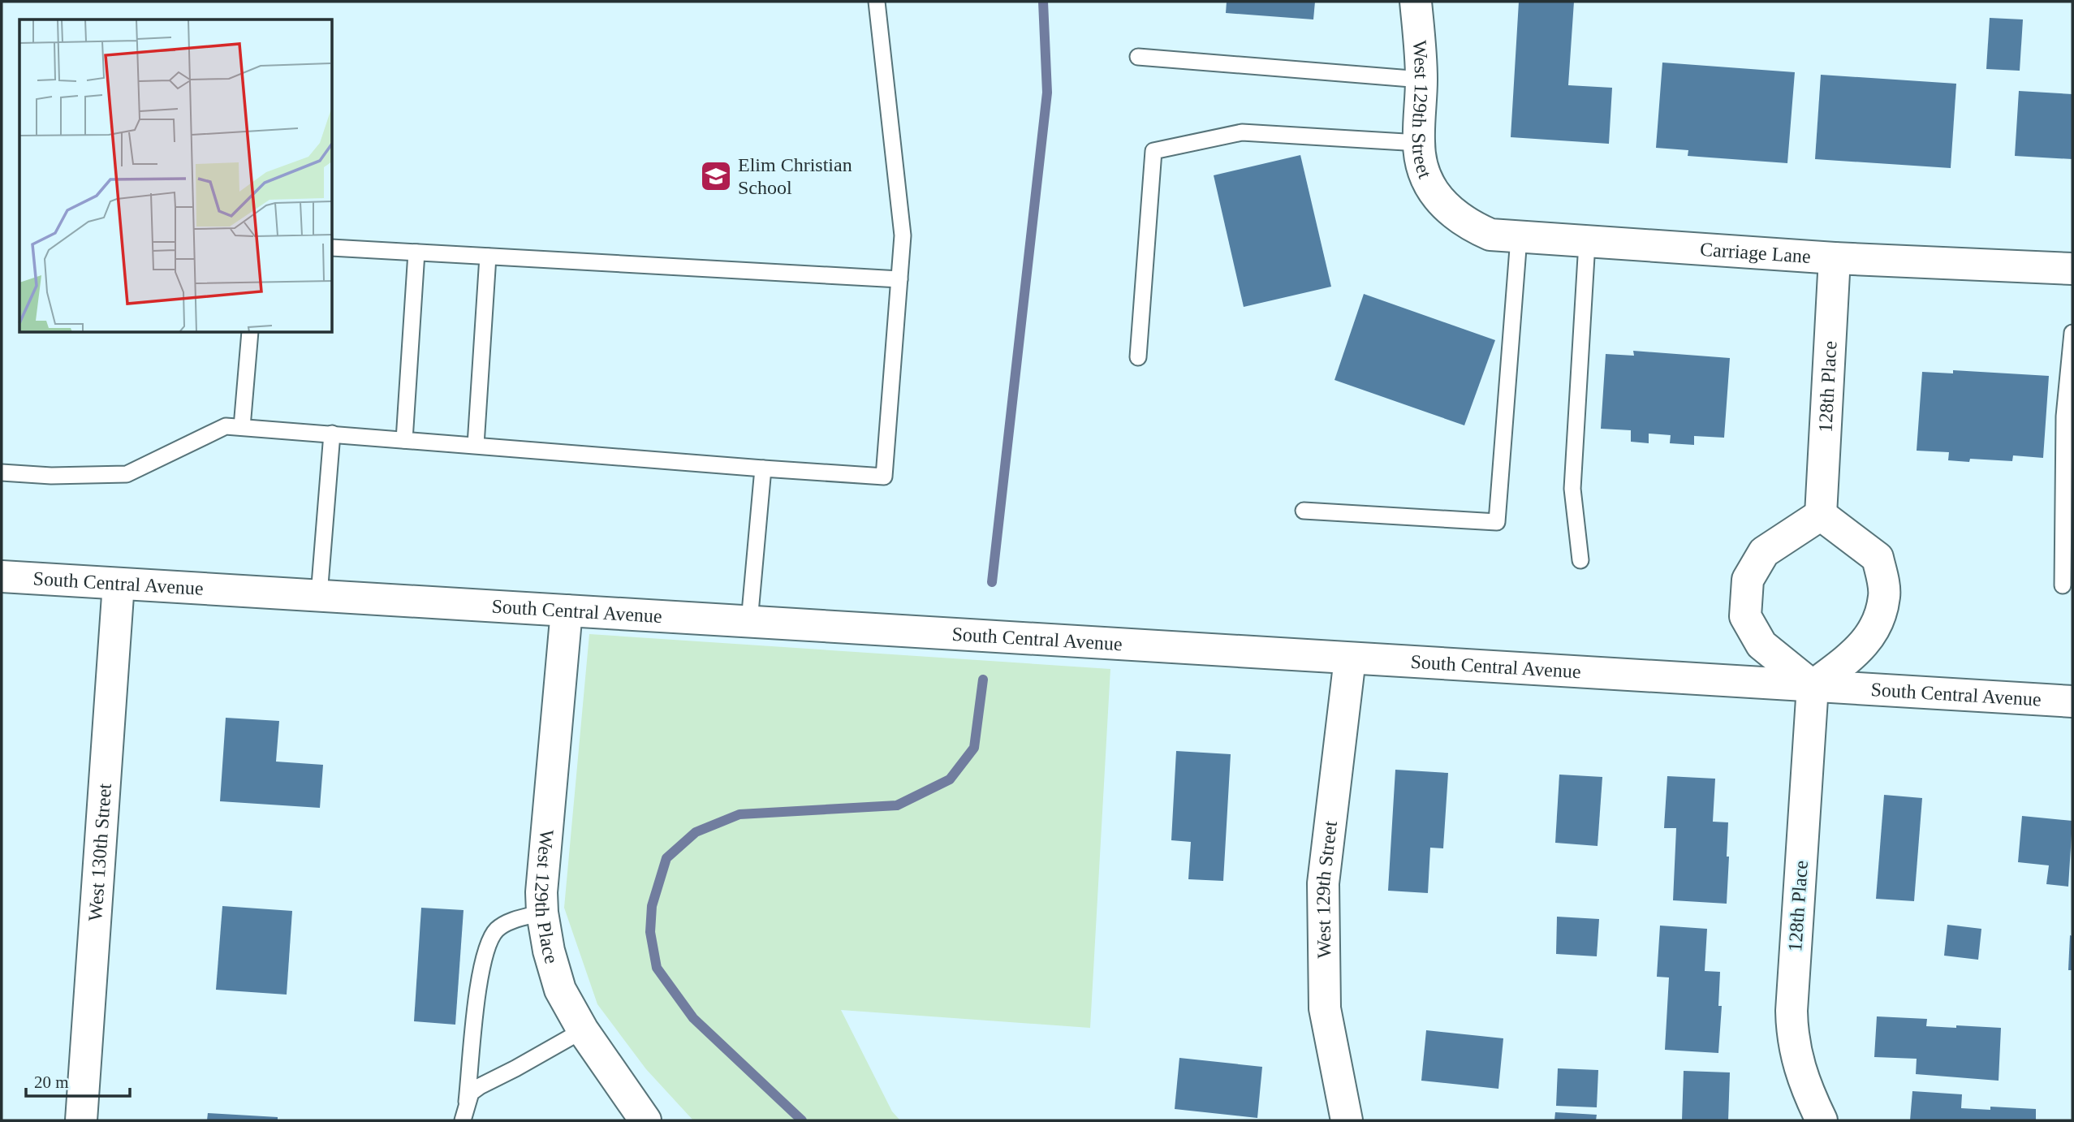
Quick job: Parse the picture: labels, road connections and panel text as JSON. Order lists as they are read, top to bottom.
{
  "streets": {
    "street": [
      "West 129th Street",
      "Carriage Lane",
      "128th Place",
      "South Central Avenue",
      "West 130th Street",
      "West 129th Place"
    ]
  },
  "crossings": [
    ["West 129th Street", "Carriage Lane"],
    ["West 129th Street", "South Central Avenue"],
    ["Carriage Lane", "128th Place"],
    ["128th Place", "South Central Avenue"],
    ["South Central Avenue", "West 130th Street"],
    ["South Central Avenue", "West 129th Place"]
  ],
  "places": {
    "school or university": ["Elim Christian School"]
  },
  "scale_bar": "20 m"
}
